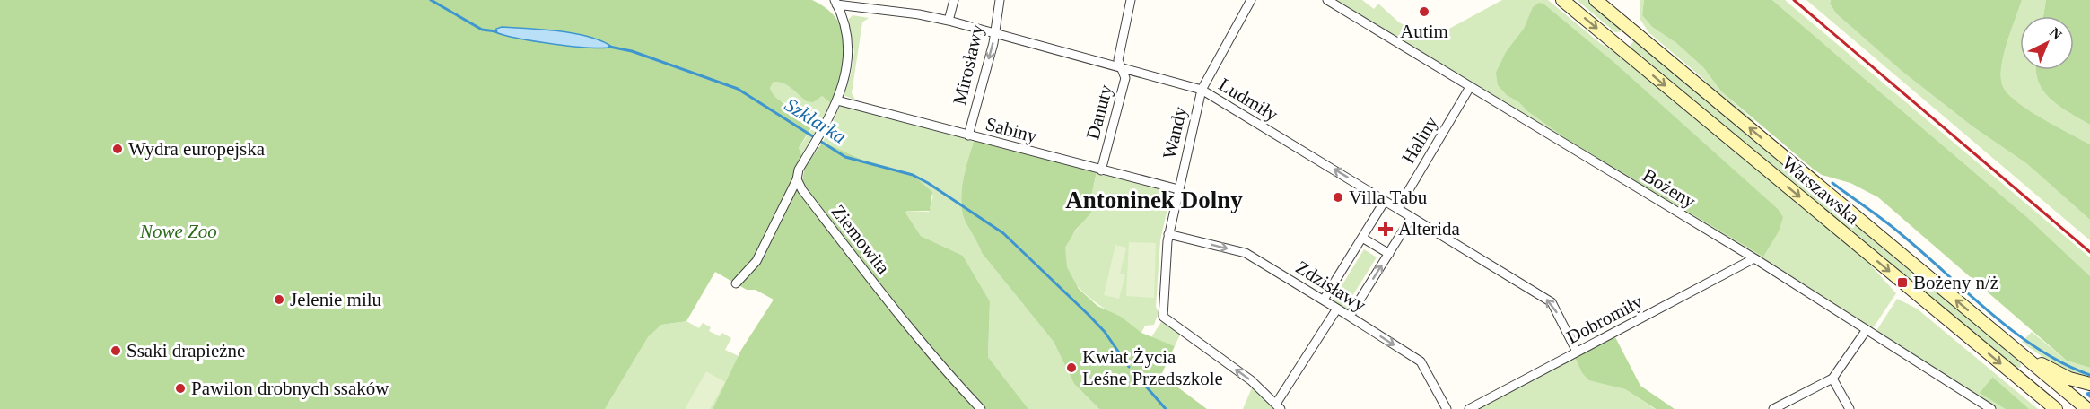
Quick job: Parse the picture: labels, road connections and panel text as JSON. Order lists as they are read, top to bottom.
{
  "streets": {
    "main road": ["Warszawska"],
    "street": [
      "Mirosławy",
      "Ludmiły",
      "Danuty",
      "Sabiny",
      "Wandy",
      "Haliny",
      "Bożeny",
      "Ziemowita",
      "Zdzisławy",
      "Dobromiły"
    ]
  },
  "crossings": [
    ["Mirosławy", "Ludmiły"],
    ["Mirosławy", "Sabiny"],
    ["Ludmiły", "Danuty"],
    ["Ludmiły", "Wandy"],
    ["Ludmiły", "Haliny"],
    ["Ludmiły", "Dobromiły"],
    ["Danuty", "Sabiny"],
    ["Sabiny", "Wandy"],
    ["Wandy", "Zdzisławy"],
    ["Haliny", "Bożeny"],
    ["Bożeny", "Dobromiły"]
  ],
  "one_way": [
    "Mirosławy",
    "Ludmiły",
    "Wandy",
    "Zdzisławy"
  ],
  "districts": ["Antoninek Dolny"],
  "water": ["Szklarka"],
  "parks": ["Nowe Zoo"],
  "places": {
    "other": [
      "Autim",
      "Wydra europejska",
      "Villa Tabu",
      "Jelenie milu",
      "Ssaki drapieżne",
      "Kwiat Życia Leśne Przedszkole",
      "Pawilon drobnych ssaków"
    ],
    "health": ["Alterida"],
    "transit": ["Bożeny n/ż"]
  },
  "north": "top right"
}
